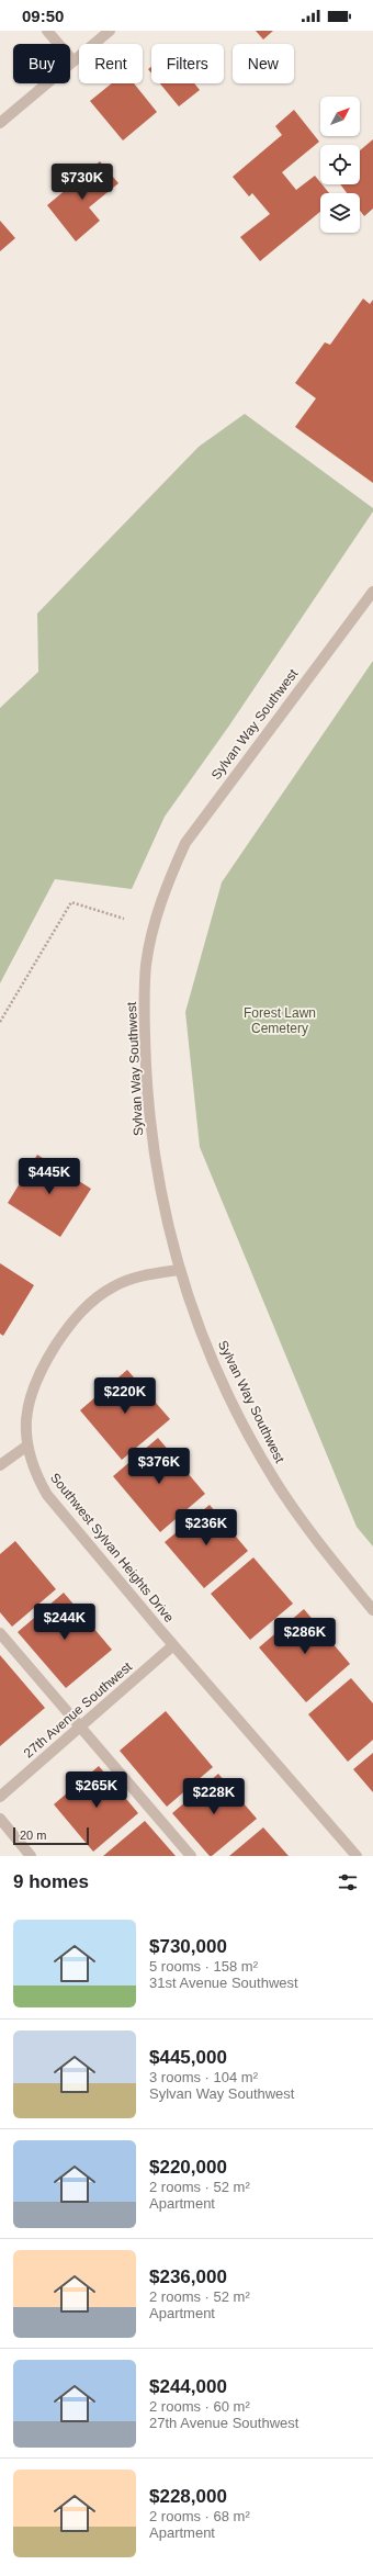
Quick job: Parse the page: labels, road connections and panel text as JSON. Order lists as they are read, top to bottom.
{
  "streets": {
    "street": ["Sylvan Way Southwest", "Southwest Sylvan Heights Drive", "27th Avenue Southwest"]
  },
  "crossings": [
    ["Sylvan Way Southwest", "Southwest Sylvan Heights Drive"],
    ["Southwest Sylvan Heights Drive", "27th Avenue Southwest"]
  ],
  "parks": ["Forest Lawn Cemetery"],
  "scale_bar": "20 m",
  "north": "top right",
  "page": {
    "status": "09:50",
    "chip": [
      "Buy",
      "Rent",
      "Filters",
      "New"
    ],
    "price": [
      "$730K",
      "$445K",
      "$220K",
      "$376K",
      "$236K",
      "$244K",
      "$286K",
      "$265K",
      "$228K"
    ],
    "scale": "20 m",
    "heading": "9 homes",
    "list": [
      {
        "name": "$730,000",
        "note": "5 rooms · 158 m² · 31st Avenue Southwest"
      },
      {
        "name": "$445,000",
        "note": "3 rooms · 104 m² · Sylvan Way Southwest"
      },
      {
        "name": "$220,000",
        "note": "2 rooms · 52 m² · Apartment"
      },
      {
        "name": "$236,000",
        "note": "2 rooms · 52 m² · Apartment"
      },
      {
        "name": "$244,000",
        "note": "2 rooms · 60 m² · 27th Avenue Southwest"
      },
      {
        "name": "$228,000",
        "note": "2 rooms · 68 m² · Apartment"
      }
    ]
  }
}
